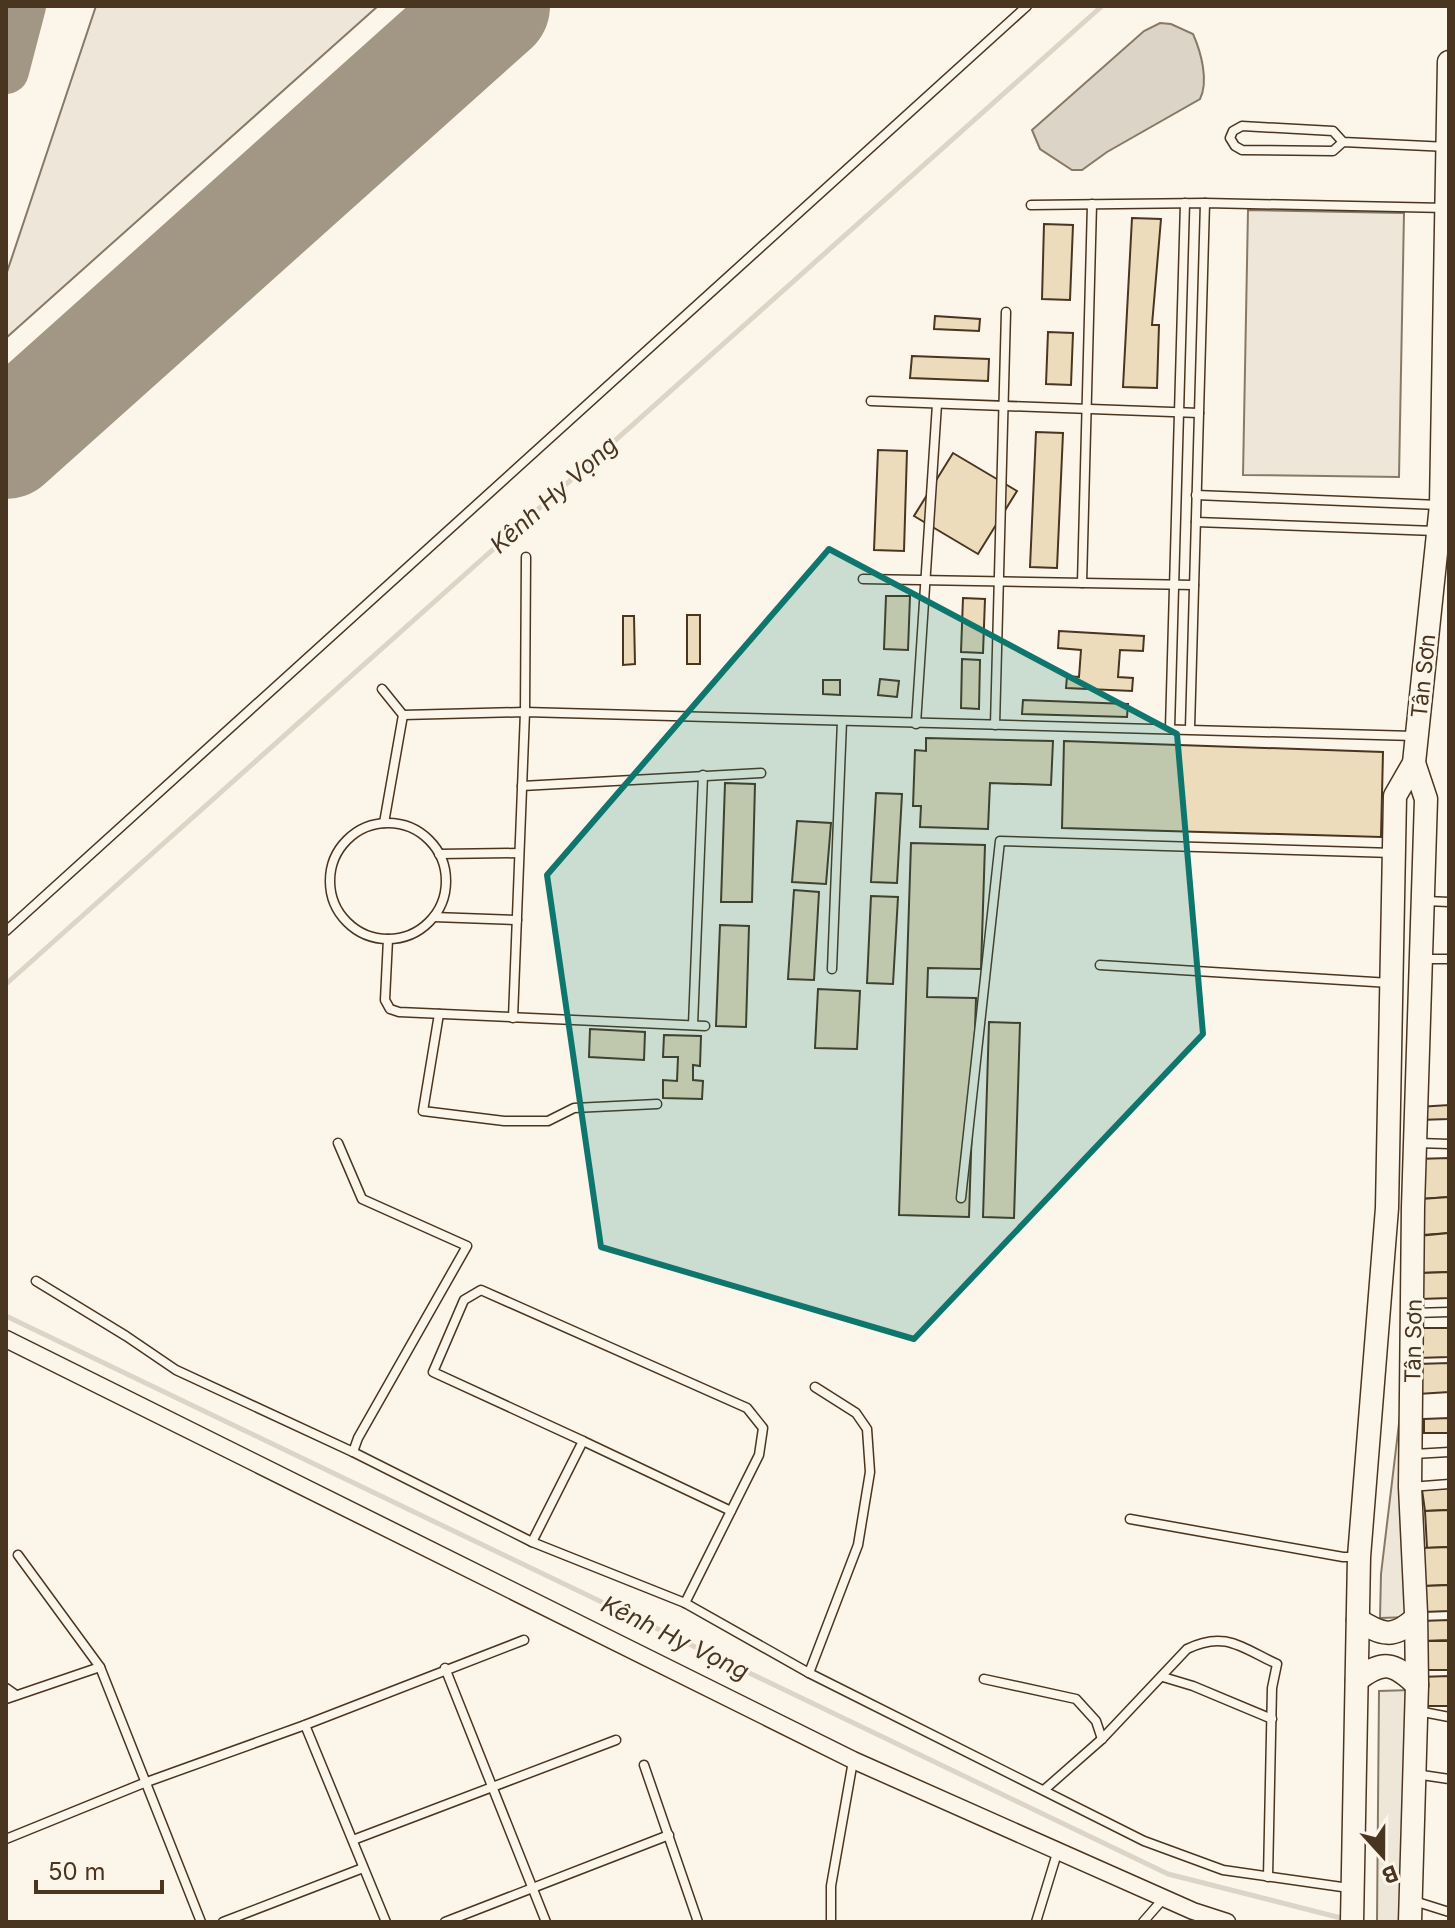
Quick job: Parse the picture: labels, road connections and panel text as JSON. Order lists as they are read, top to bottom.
{
  "streets": {
    "street": ["Tân Sơn"]
  },
  "water": ["Kênh Hy Vọng"],
  "scale_bar": "50 m",
  "north": "bottom"
}
